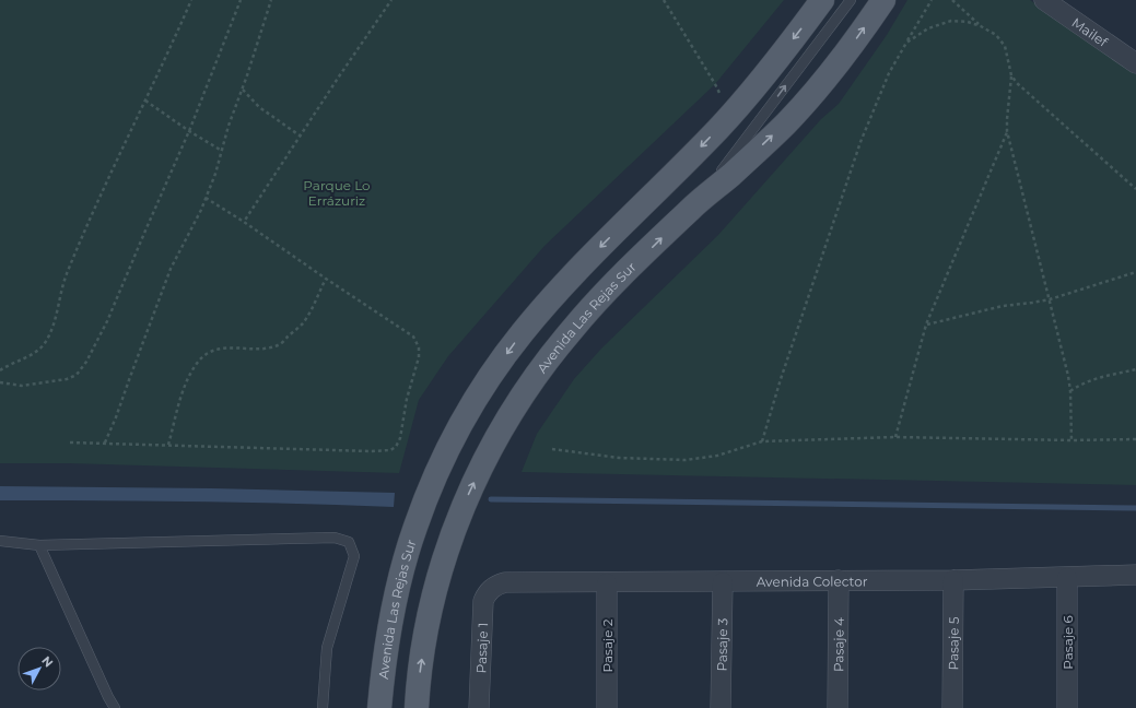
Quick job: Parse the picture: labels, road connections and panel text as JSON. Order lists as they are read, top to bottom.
{
  "streets": {
    "main road": ["Avenida Las Rejas Sur"],
    "street": [
      "Mailef",
      "Avenida Colector",
      "Pasaje 6",
      "Pasaje 5",
      "Pasaje 3",
      "Pasaje 4",
      "Pasaje 2",
      "Pasaje 1"
    ]
  },
  "crossings": [
    ["Avenida Colector", "Pasaje 6"],
    ["Avenida Colector", "Pasaje 5"],
    ["Avenida Colector", "Pasaje 3"],
    ["Avenida Colector", "Pasaje 4"],
    ["Avenida Colector", "Pasaje 2"],
    ["Avenida Colector", "Pasaje 1"]
  ],
  "parks": ["Parque Lo Errázuriz"],
  "north": "top right"
}
